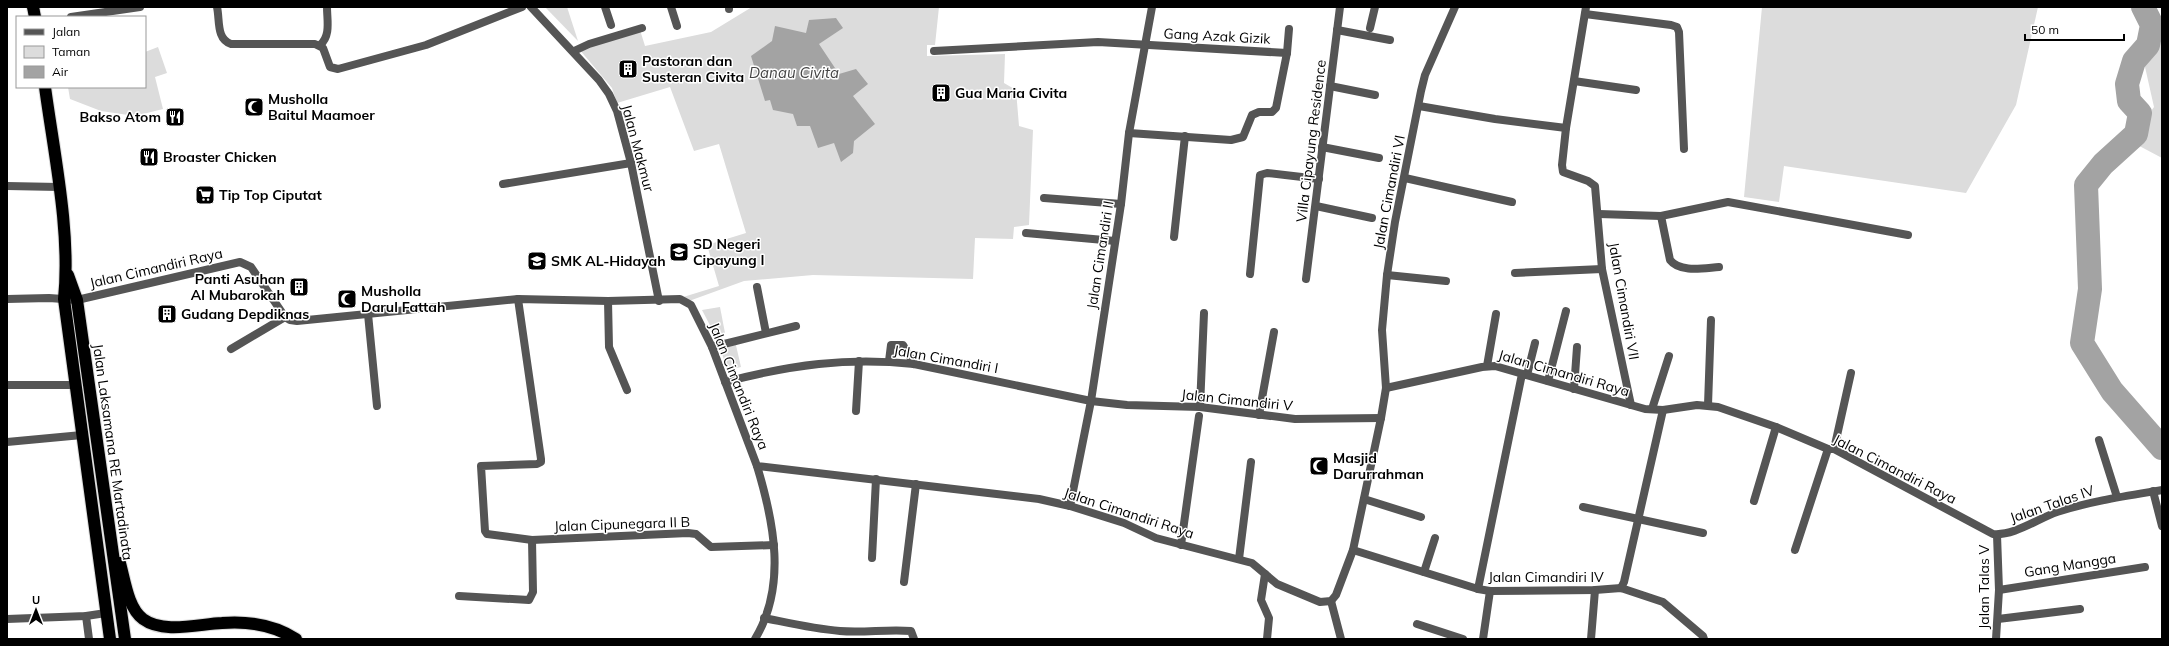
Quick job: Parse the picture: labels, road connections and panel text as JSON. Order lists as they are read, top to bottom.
{
  "streets": {
    "highway": ["Jalan Laksamana RE Martadinata"],
    "street": [
      "Gang Azak Gizik",
      "Villa Cipayung Residence",
      "Jalan Makmur",
      "Jalan Cimandiri VI",
      "Jalan Cimandiri II",
      "Jalan Cimandiri Raya",
      "Jalan Cimandiri VII",
      "Jalan Cimandiri I",
      "Jalan Cimandiri V",
      "Jalan Talas IV",
      "Jalan Cipunegara II B",
      "Gang Mangga",
      "Jalan Cimandiri IV",
      "Jalan Talas V"
    ]
  },
  "crossings": [
    ["Gang Azak Gizik", "Jalan Cimandiri II"],
    ["Jalan Makmur", "Jalan Cimandiri Raya"],
    ["Jalan Cimandiri VI", "Jalan Cimandiri Raya"],
    ["Jalan Cimandiri II", "Jalan Cimandiri Raya"],
    ["Jalan Cimandiri II", "Jalan Cimandiri I"],
    ["Jalan Cimandiri II", "Jalan Cimandiri V"],
    ["Jalan Cimandiri Raya", "Jalan Cimandiri VII"],
    ["Jalan Cimandiri Raya", "Jalan Cimandiri I"],
    ["Jalan Cimandiri Raya", "Jalan Laksamana RE Martadinata"],
    ["Jalan Cimandiri Raya", "Jalan Talas IV"],
    ["Jalan Cimandiri Raya", "Jalan Cipunegara II B"],
    ["Jalan Cimandiri Raya", "Jalan Talas V"],
    ["Jalan Cimandiri I", "Jalan Cimandiri V"],
    ["Jalan Talas IV", "Jalan Talas V"],
    ["Gang Mangga", "Jalan Talas V"]
  ],
  "water": ["Danau Civita"],
  "places": {
    "building": [
      "Pastoran dan Susteran Civita",
      "Gua Maria Civita",
      "Panti Asuhan Al Mubarokah",
      "Gudang Depdiknas"
    ],
    "mosque": ["Musholla Baitul Maamoer", "Musholla Darul Fattah", "Masjid Darurrahman"],
    "restaurant": ["Bakso Atom", "Broaster Chicken"],
    "supermarket": ["Tip Top Ciputat"],
    "school or university": ["SD Negeri Cipayung I", "SMK AL-Hidayah"]
  },
  "legend": ["Jalan", "Taman", "Air"],
  "scale_bar": "50 m",
  "north": "top"
}
